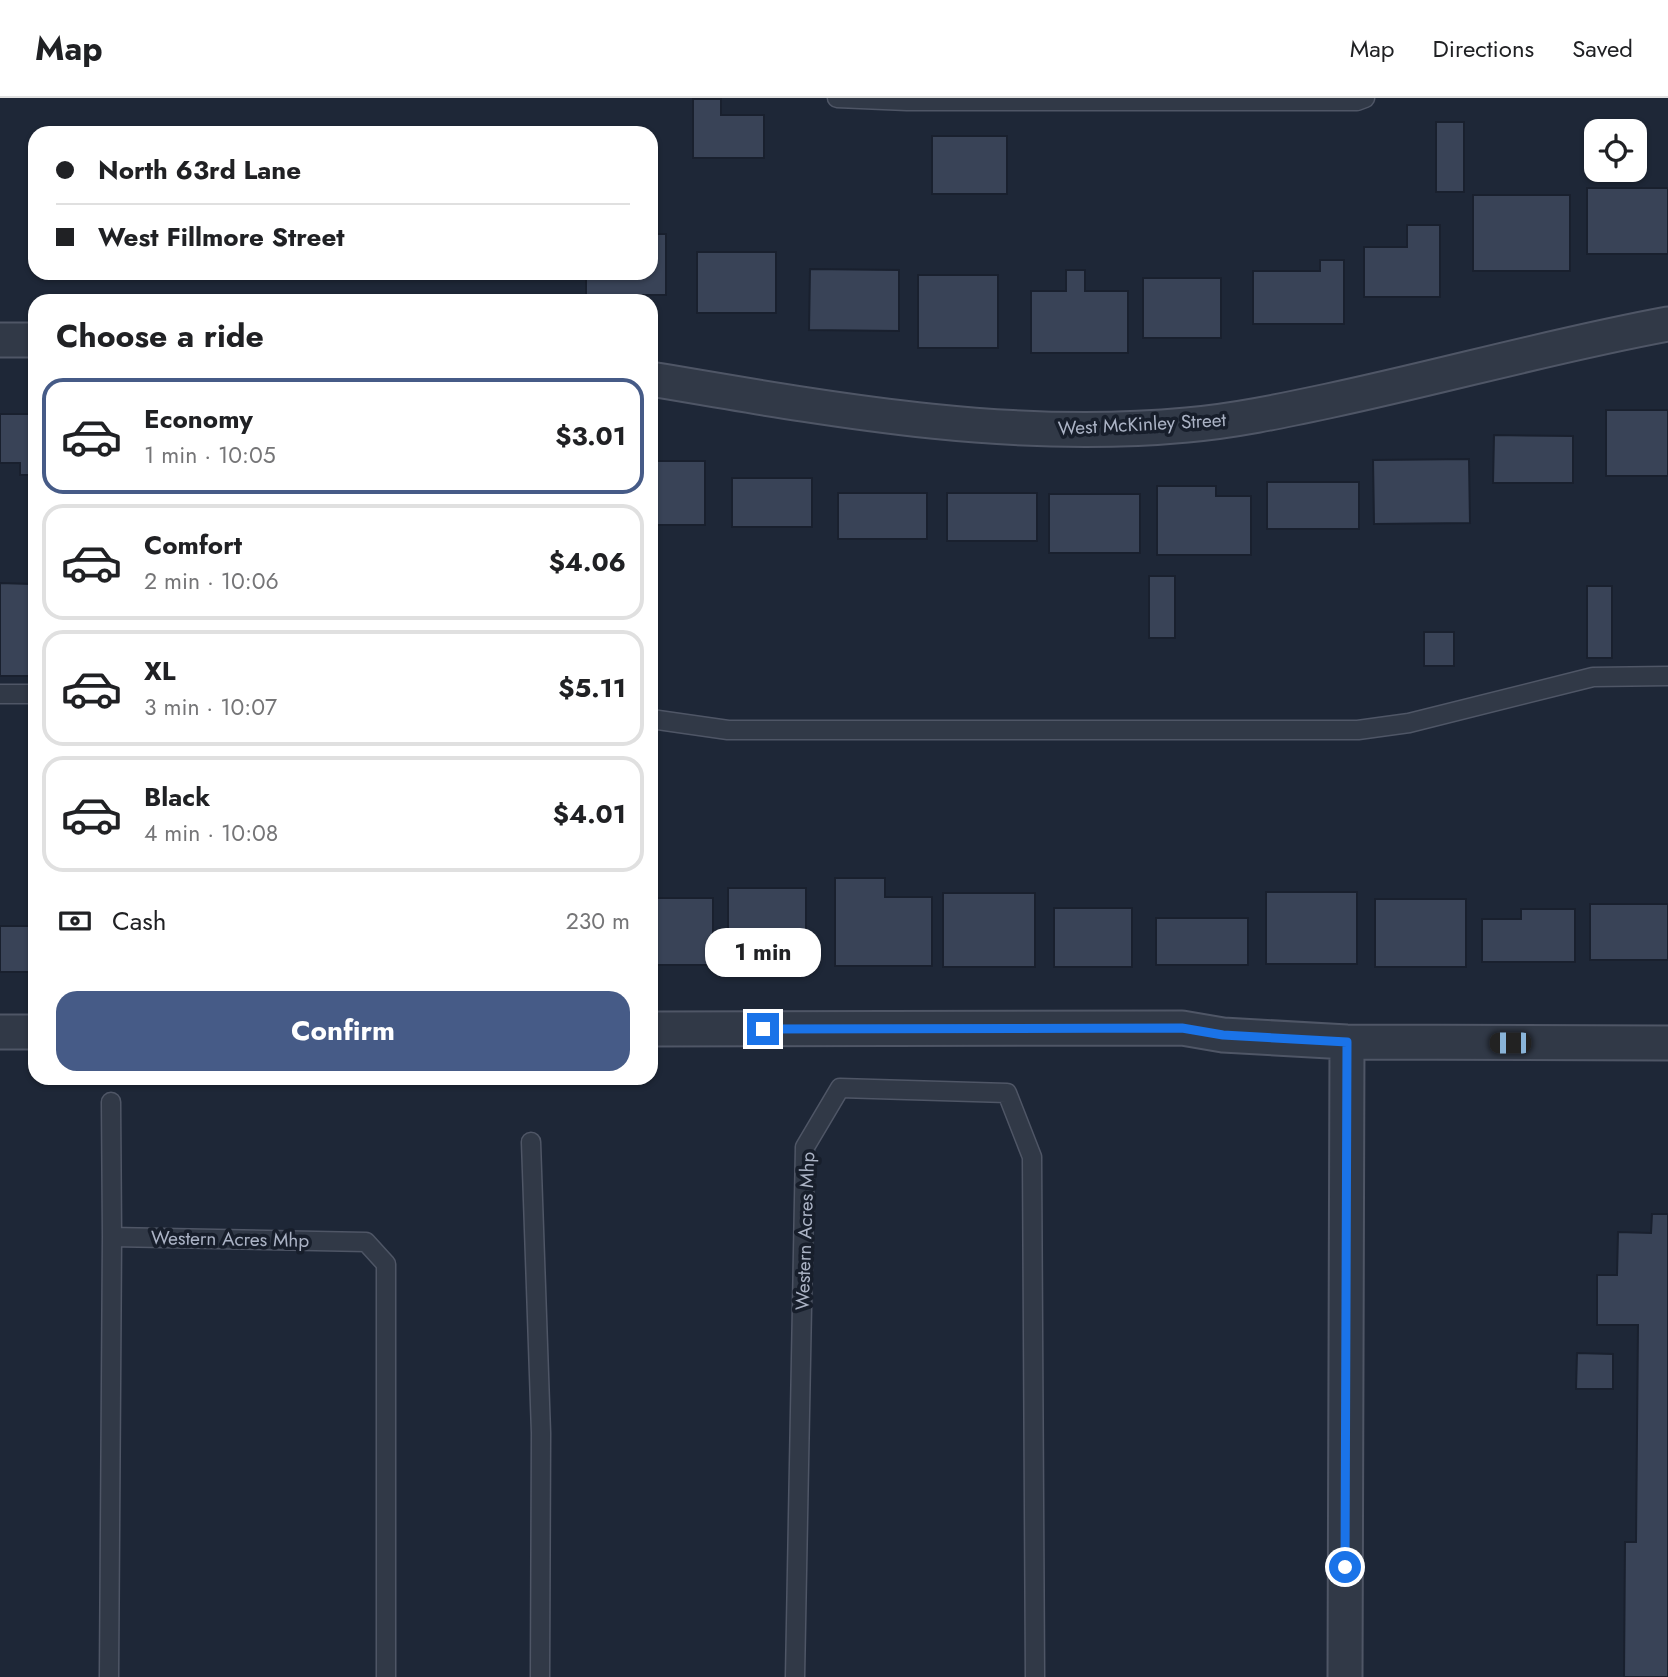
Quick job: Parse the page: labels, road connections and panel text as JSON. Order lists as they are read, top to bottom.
{
  "streets": {
    "street": ["West McKinley Street"],
    "lane": ["Western Acres Mhp"]
  },
  "page": {
    "header": "Map",
    "nav": ["Map", "Directions", "Saved"],
    "banner": ["North 63rd Lane", "West Fillmore Street"],
    "heading": "Choose a ride",
    "list": [
      {
        "name": "Economy",
        "note": "1 min · 10:05",
        "value": "$3.01"
      },
      {
        "name": "Comfort",
        "note": "2 min · 10:06",
        "value": "$4.06"
      },
      {
        "name": "XL",
        "note": "3 min · 10:07",
        "value": "$5.11"
      },
      {
        "name": "Black",
        "note": "4 min · 10:08",
        "value": "$4.01"
      }
    ],
    "pay": ["Cash", "230 m"],
    "bubble": "1 min",
    "buttons": "Confirm"
  }
}
